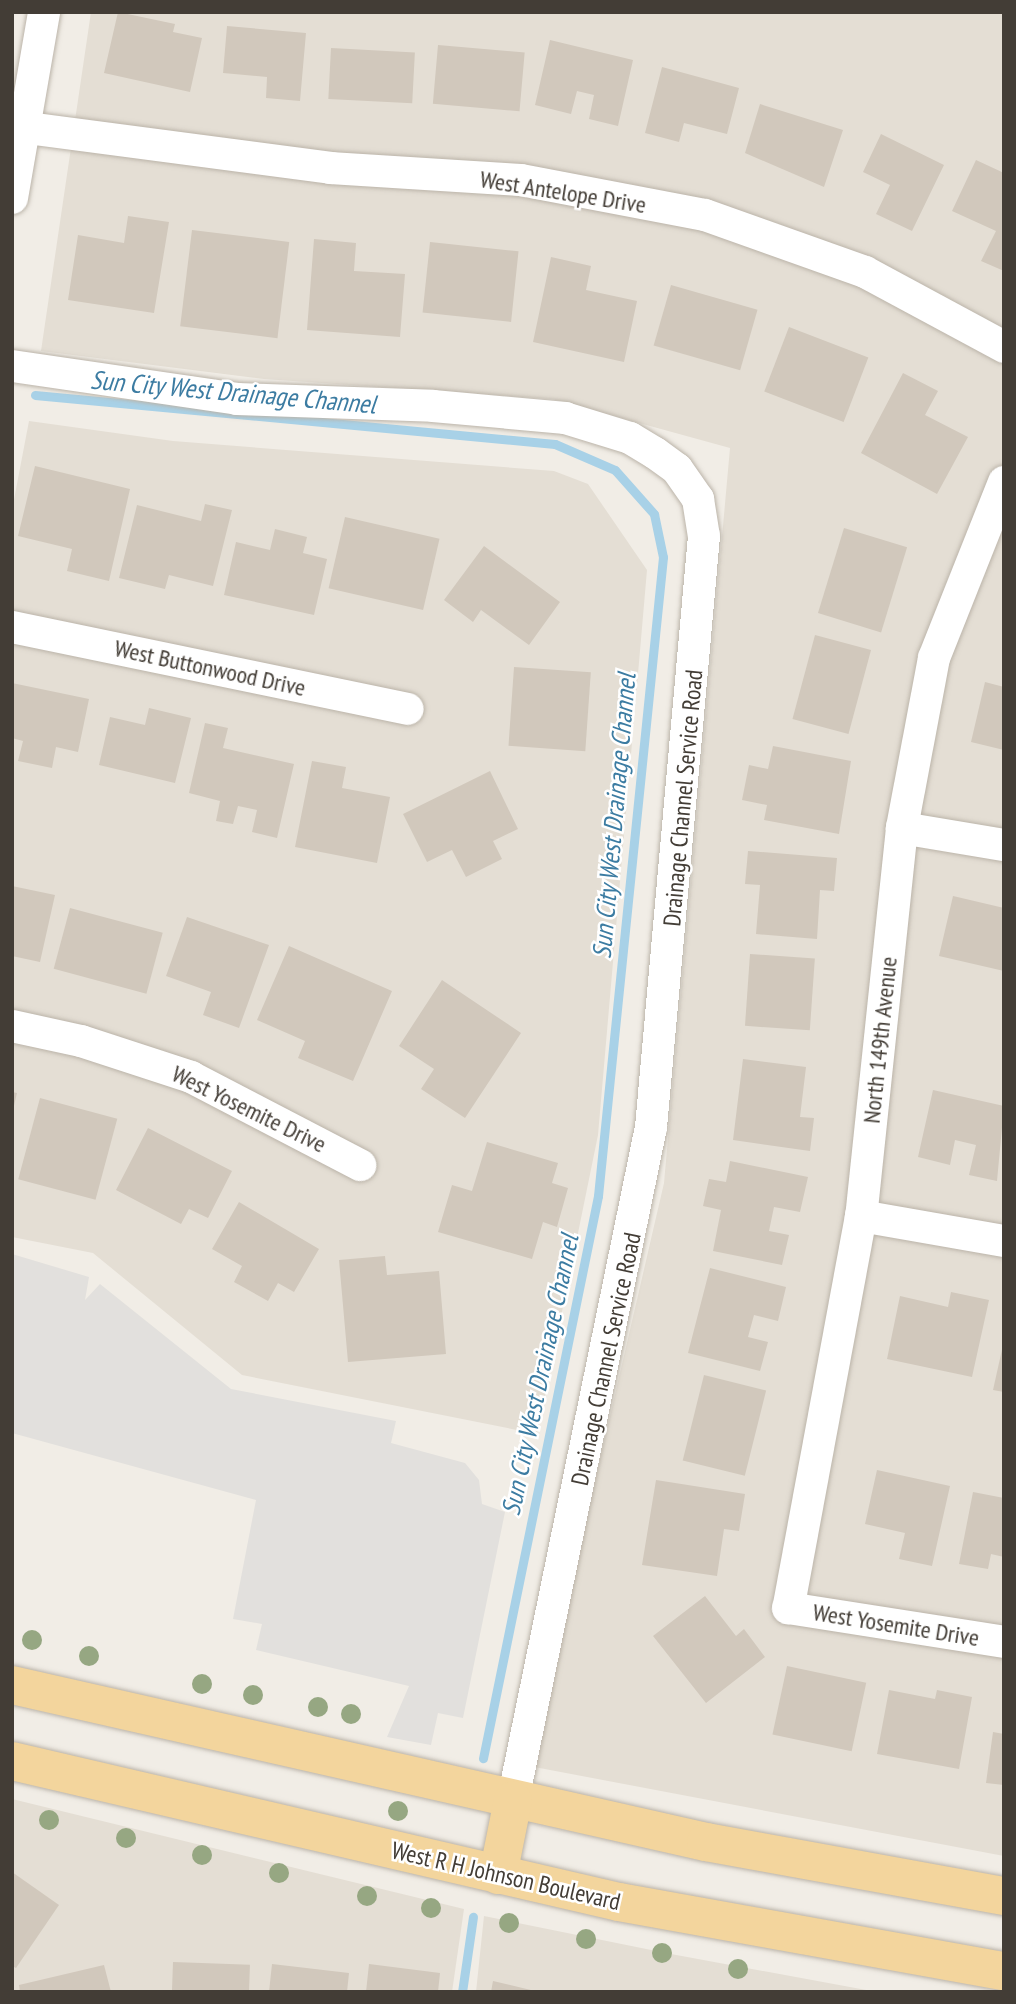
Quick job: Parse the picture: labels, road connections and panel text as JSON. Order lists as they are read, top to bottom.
{
  "streets": {
    "main road": ["West R H Johnson Boulevard"],
    "street": [
      "West Antelope Drive",
      "West Buttonwood Drive",
      "Drainage Channel Service Road",
      "North 149th Avenue",
      "West Yosemite Drive"
    ]
  },
  "crossings": [
    ["North 149th Avenue", "West Yosemite Drive"]
  ],
  "water": ["Sun City West Drainage Channel"]
}
